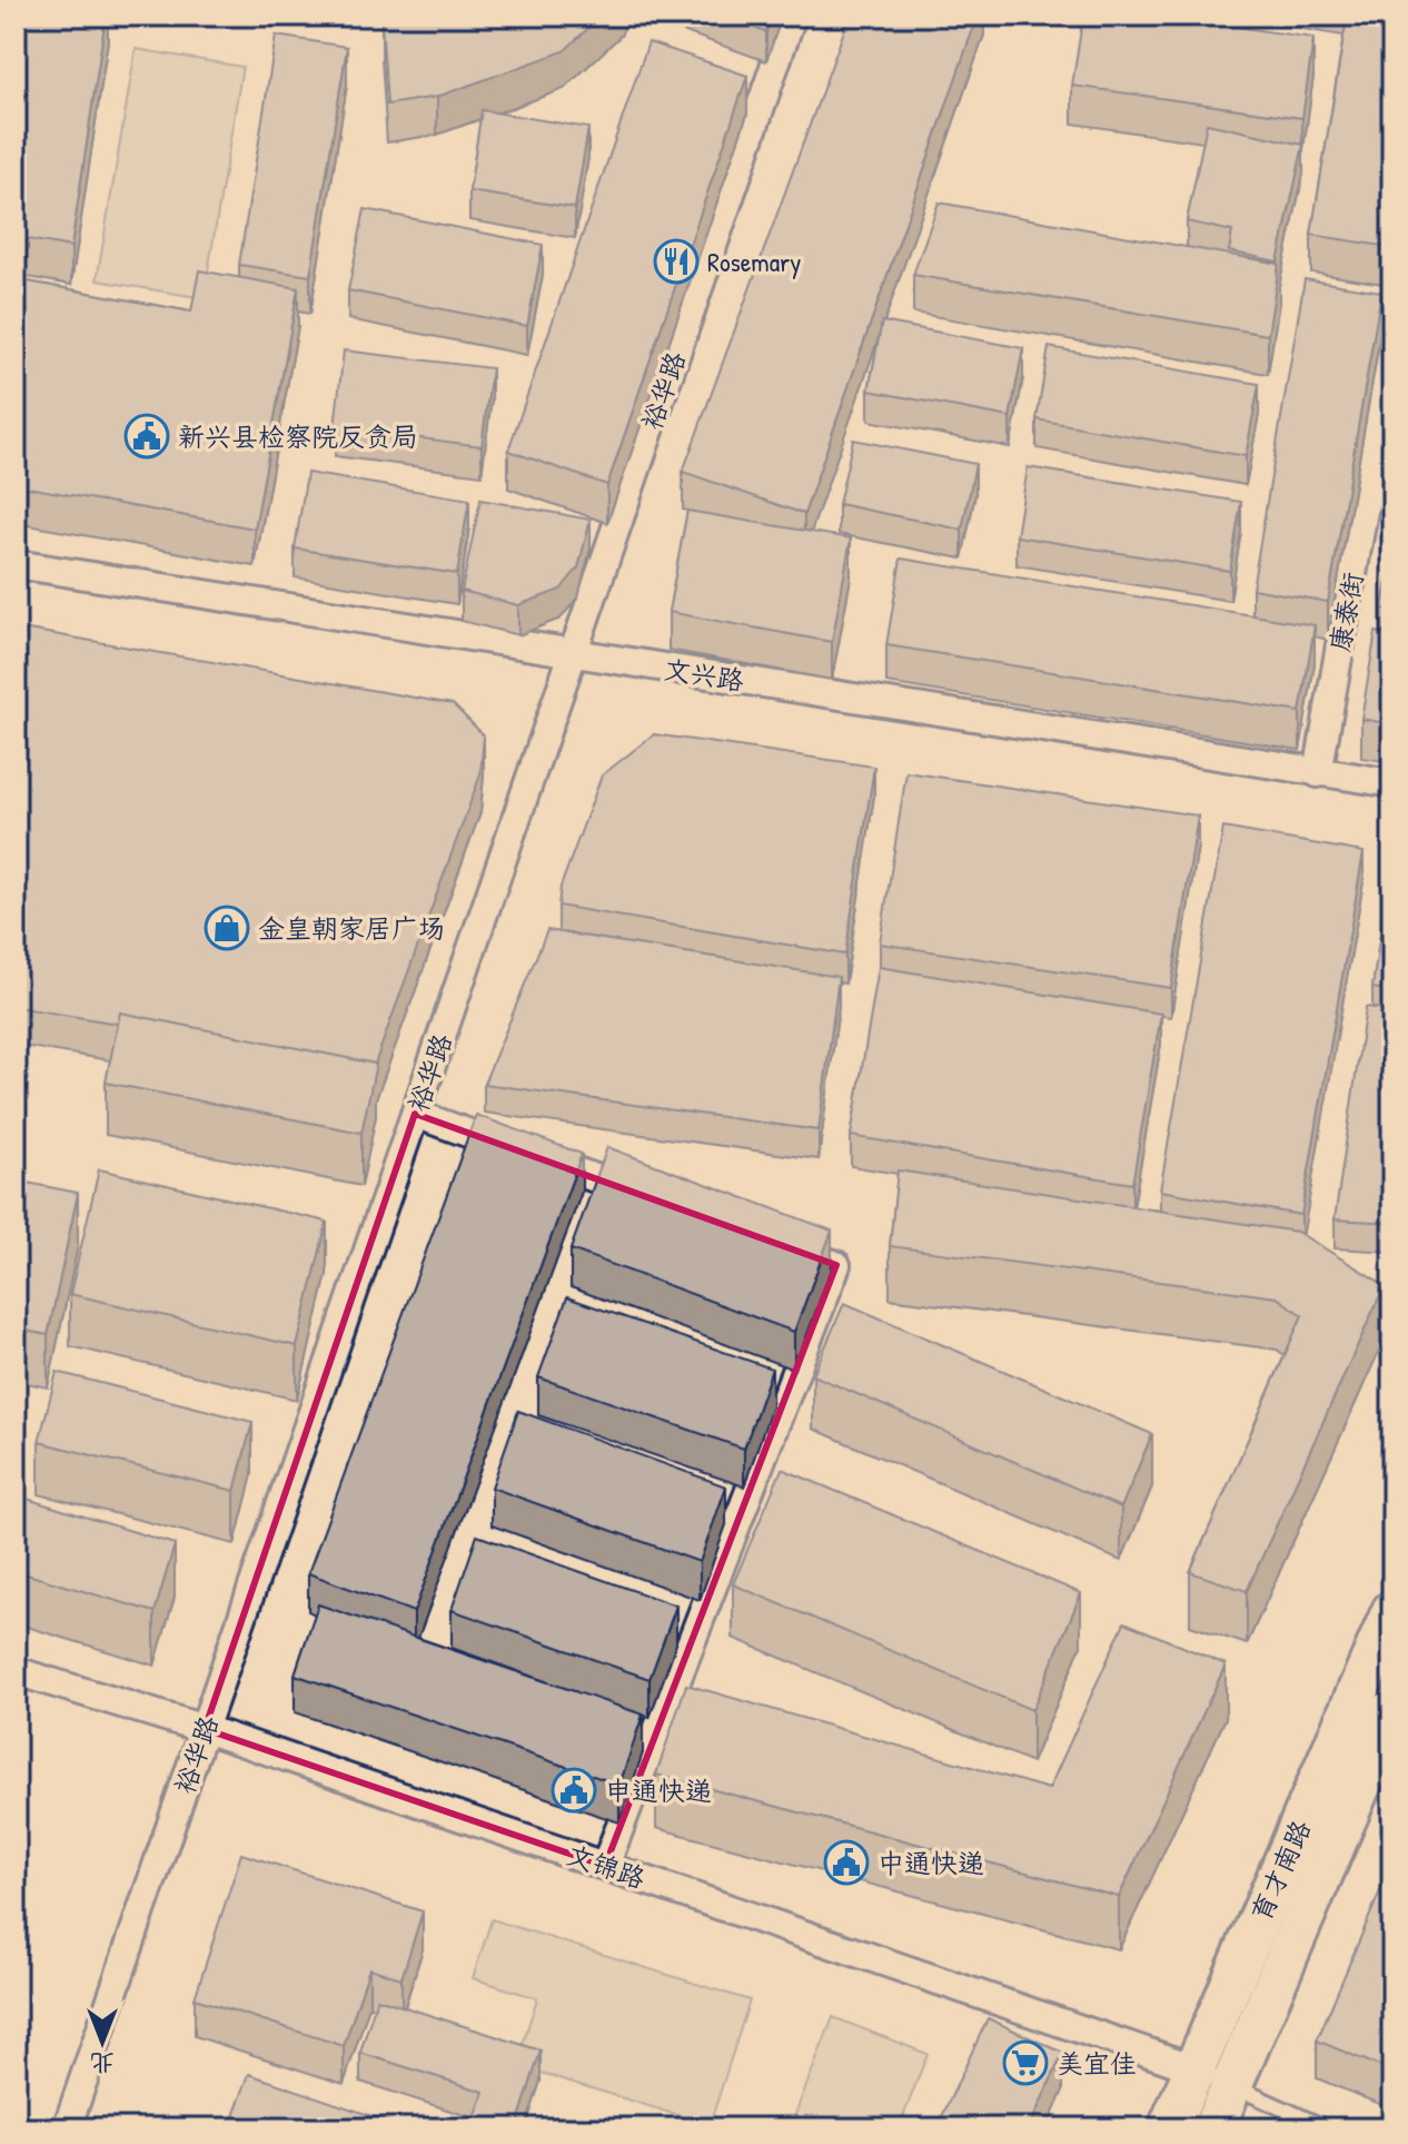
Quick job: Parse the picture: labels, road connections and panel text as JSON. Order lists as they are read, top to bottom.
{
  "streets": {
    "street": [
      "裕华路",
      "康泰街",
      "文兴路",
      "文锦路",
      "育才南路"
    ]
  },
  "crossings": [
    ["裕华路", "文兴路"],
    ["裕华路", "文锦路"],
    ["康泰街", "文兴路"],
    ["文锦路", "育才南路"]
  ],
  "places": {
    "restaurant": ["Rosemary"],
    "public building": ["新兴县检察院反贪局", "申通快递", "中通快递"],
    "shop": ["金皇朝家居广场"],
    "supermarket": ["美宜佳"]
  },
  "north": "bottom"
}
